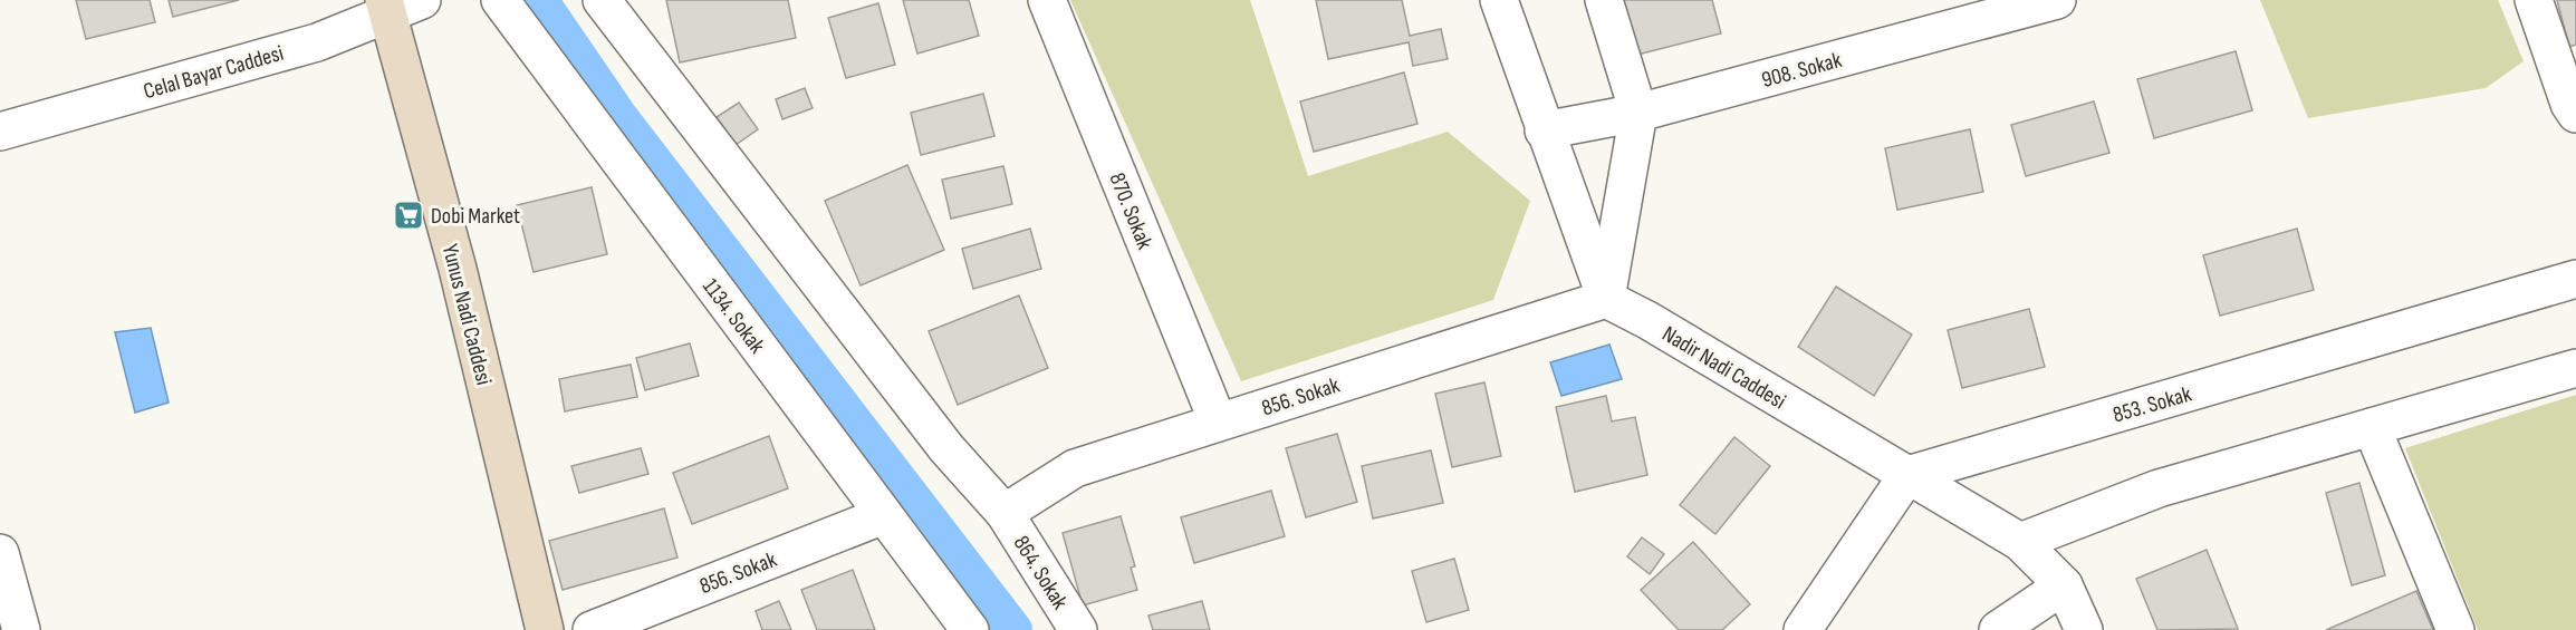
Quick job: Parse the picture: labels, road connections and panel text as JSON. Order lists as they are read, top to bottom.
{
  "streets": {
    "main road": ["Yunus Nadi Caddesi"],
    "street": [
      "908. Sokak",
      "Celal Bayar Caddesi",
      "870. Sokak",
      "1134. Sokak",
      "Nadir Nadi Caddesi",
      "856. Sokak",
      "853. Sokak",
      "864. Sokak"
    ]
  },
  "crossings": [
    ["Celal Bayar Caddesi", "Yunus Nadi Caddesi"],
    ["870. Sokak", "856. Sokak"],
    ["1134. Sokak", "856. Sokak"],
    ["Nadir Nadi Caddesi", "856. Sokak"],
    ["Nadir Nadi Caddesi", "853. Sokak"],
    ["856. Sokak", "864. Sokak"]
  ],
  "places": {
    "supermarket": ["Dobi Market"]
  }
}
